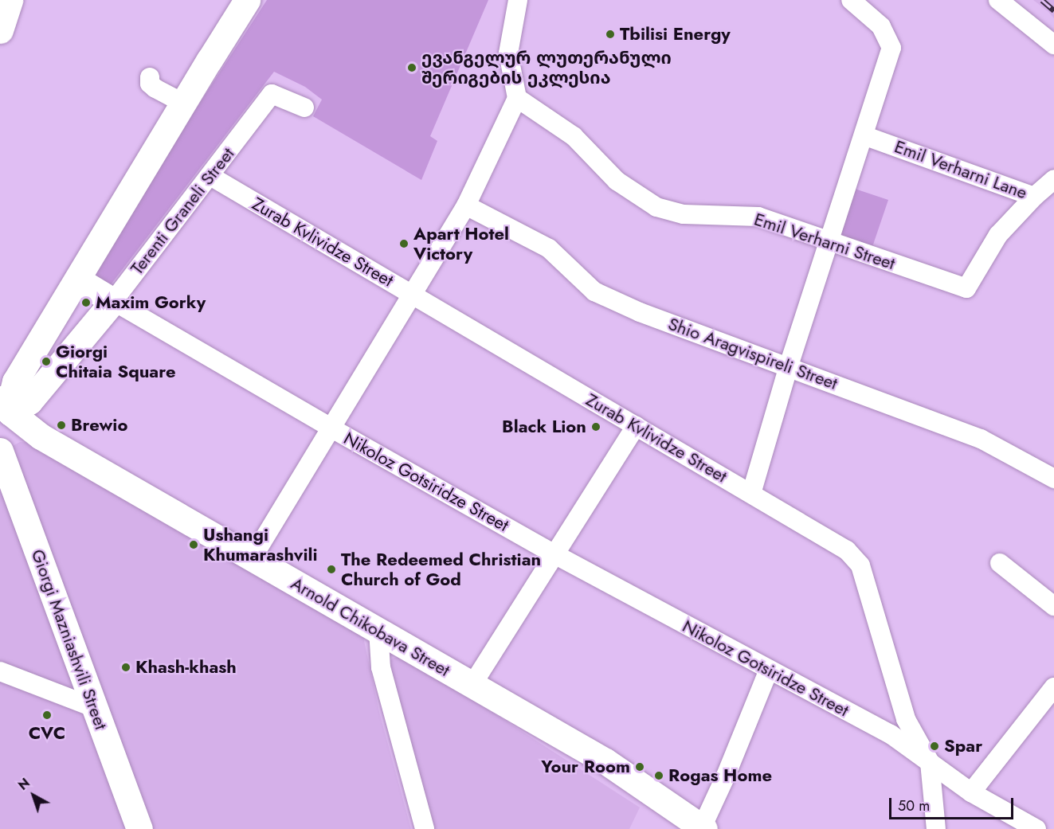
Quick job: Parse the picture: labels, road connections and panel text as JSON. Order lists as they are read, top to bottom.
{
  "streets": {
    "main road": [
      "Terenti Graneli Street",
      "Nikoloz Gotsiridze Street",
      "Arnold Chikobava Street",
      "Giorgi Mazniashvili Street"
    ],
    "street": [
      "Emil Verharni Lane",
      "Emil Verharni Street",
      "Zurab Kvlividze Street",
      "Shio Aragvispireli Street"
    ]
  },
  "crossings": [
    ["Emil Verharni Lane", "Emil Verharni Street"],
    ["Terenti Graneli Street", "Zurab Kvlividze Street"],
    ["Terenti Graneli Street", "Nikoloz Gotsiridze Street"],
    ["Terenti Graneli Street", "Arnold Chikobava Street"],
    ["Zurab Kvlividze Street", "Nikoloz Gotsiridze Street"]
  ],
  "places": [
    "Tbilisi Energy",
    "ევანგელურ ლუთერანული შერიგების ეკლესია",
    "Apart Hotel Victory",
    "Maxim Gorky",
    "Giorgi Chitaia Square",
    "Brewio",
    "Black Lion",
    "Ushangi Khumarashvili",
    "The Redeemed Christian Church of God",
    "Khash-khash",
    "CVC",
    "Spar",
    "Your Room",
    "Rogas Home"
  ],
  "scale_bar": "50 m",
  "north": "top left"
}
